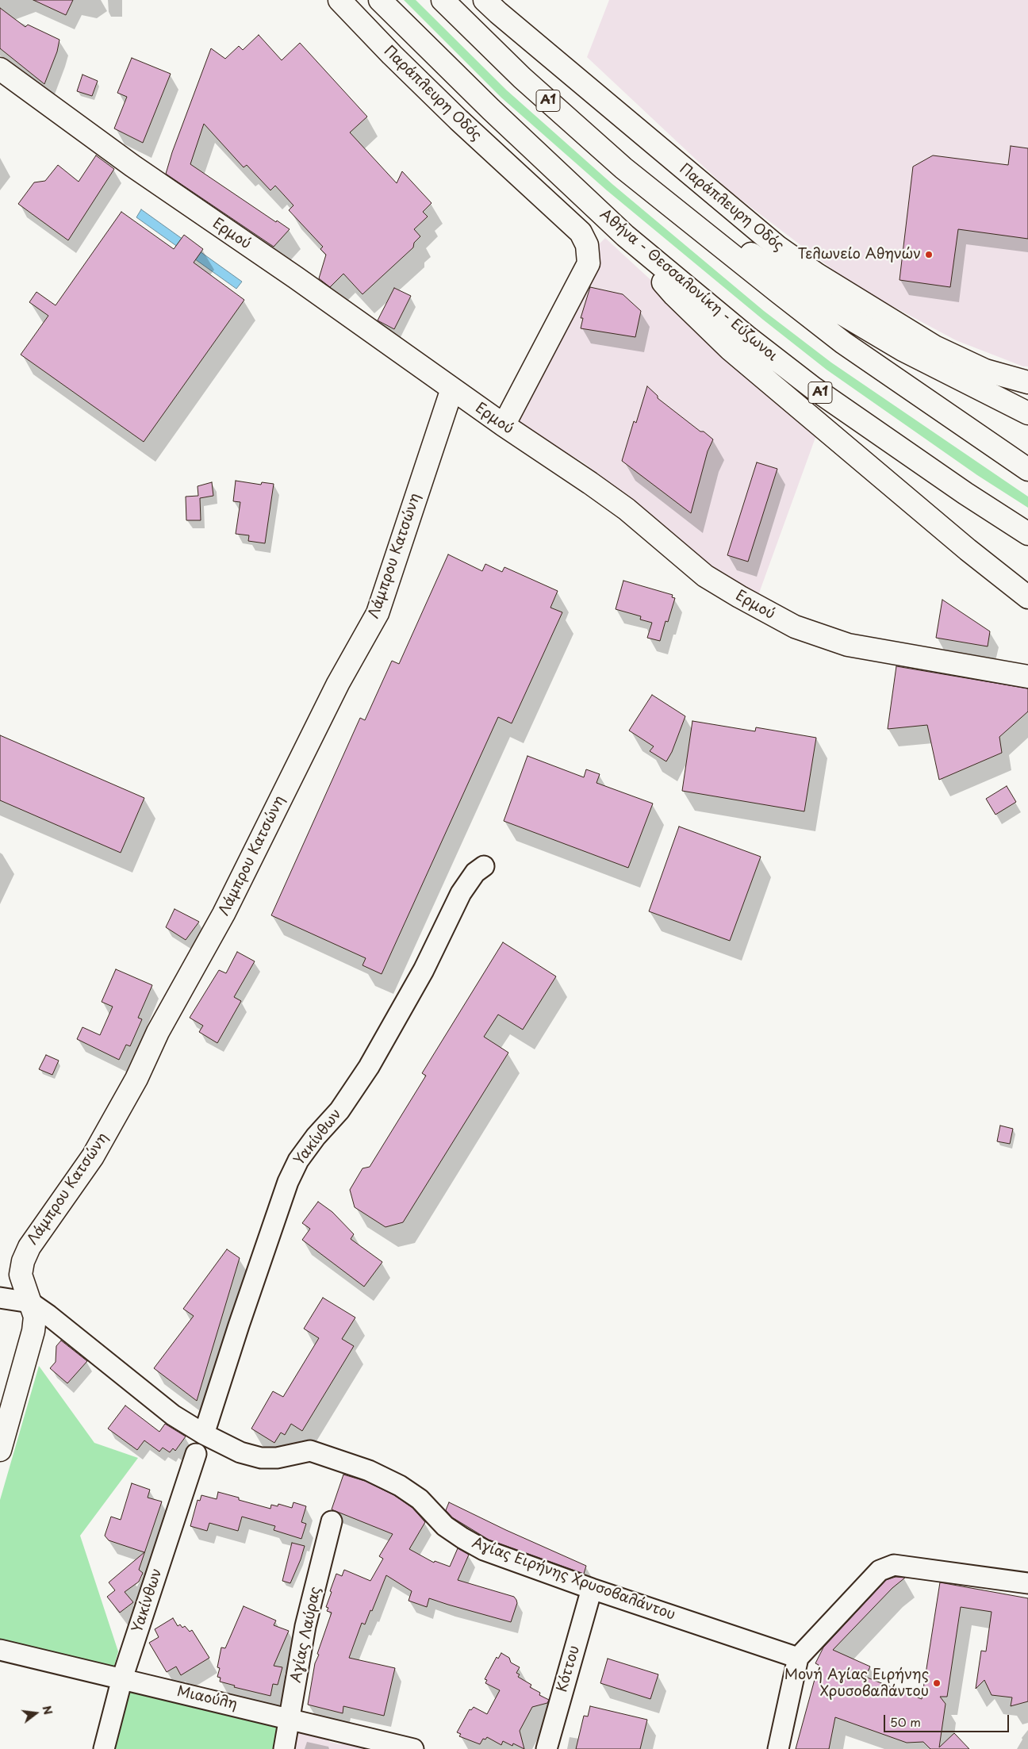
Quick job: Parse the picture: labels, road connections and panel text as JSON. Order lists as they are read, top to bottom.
{
  "streets": {
    "main road": [
      "Παράπλευρη Οδός",
      "Α1",
      "Ερμού",
      "Αθήνα - Θεσσαλονίκη - Εύζωνοι",
      "Λάμπρου Κατσώνη"
    ],
    "street": [
      "Υακίνθων",
      "Αγίας Ειρήνης Χρυσοβαλάντου",
      "Αγίας Λαύρας",
      "Κόττου",
      "Μιαούλη"
    ]
  },
  "crossings": [
    ["Παράπλευρη Οδός", "Ερμού"],
    ["Ερμού", "Λάμπρου Κατσώνη"],
    ["Λάμπρου Κατσώνη", "Αγίας Ειρήνης Χρυσοβαλάντου"],
    ["Υακίνθων", "Αγίας Ειρήνης Χρυσοβαλάντου"],
    ["Υακίνθων", "Μιαούλη"],
    ["Αγίας Ειρήνης Χρυσοβαλάντου", "Κόττου"],
    ["Αγίας Λαύρας", "Μιαούλη"]
  ],
  "places": ["Τελωνείο Αθηνών", "Μονή Αγίας Ειρήνης Χρυσοβαλάντου"],
  "scale_bar": "50 m",
  "north": "right"
}
